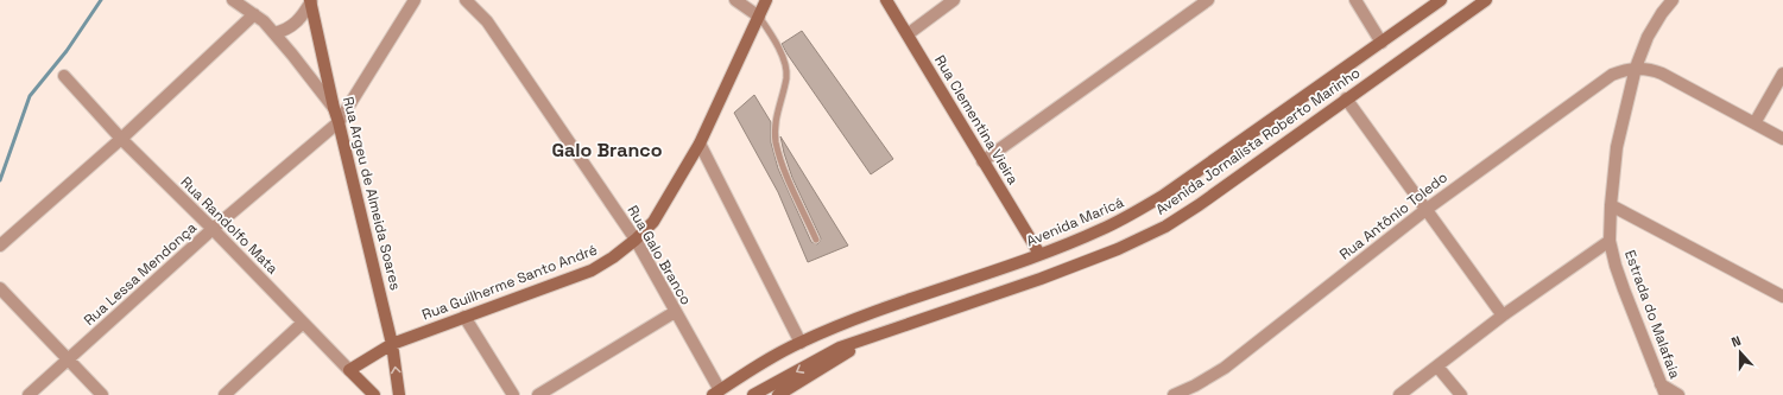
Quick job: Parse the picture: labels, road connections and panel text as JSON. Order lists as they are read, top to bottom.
{
  "streets": {
    "street": [
      "Rua Clementina Vieira",
      "Avenida Jornalista Roberto Marinho",
      "Rua Argeu de Almeida Soares",
      "Rua Antônio Toledo",
      "Avenida Maricá",
      "Rua Randolfo Mata",
      "Rua Galo Branco",
      "Rua Lessa Mendonça",
      "Rua Guilherme Santo André",
      "Estrada do Malafaia"
    ]
  },
  "crossings": [
    ["Rua Clementina Vieira", "Avenida Maricá"],
    ["Rua Argeu de Almeida Soares", "Rua Lessa Mendonça"],
    ["Rua Argeu de Almeida Soares", "Rua Guilherme Santo André"],
    ["Rua Antônio Toledo", "Estrada do Malafaia"],
    ["Avenida Maricá", "Rua Galo Branco"],
    ["Rua Randolfo Mata", "Rua Lessa Mendonça"],
    ["Rua Randolfo Mata", "Rua Guilherme Santo André"],
    ["Rua Galo Branco", "Rua Guilherme Santo André"]
  ],
  "districts": ["Galo Branco"],
  "north": "top"
}
